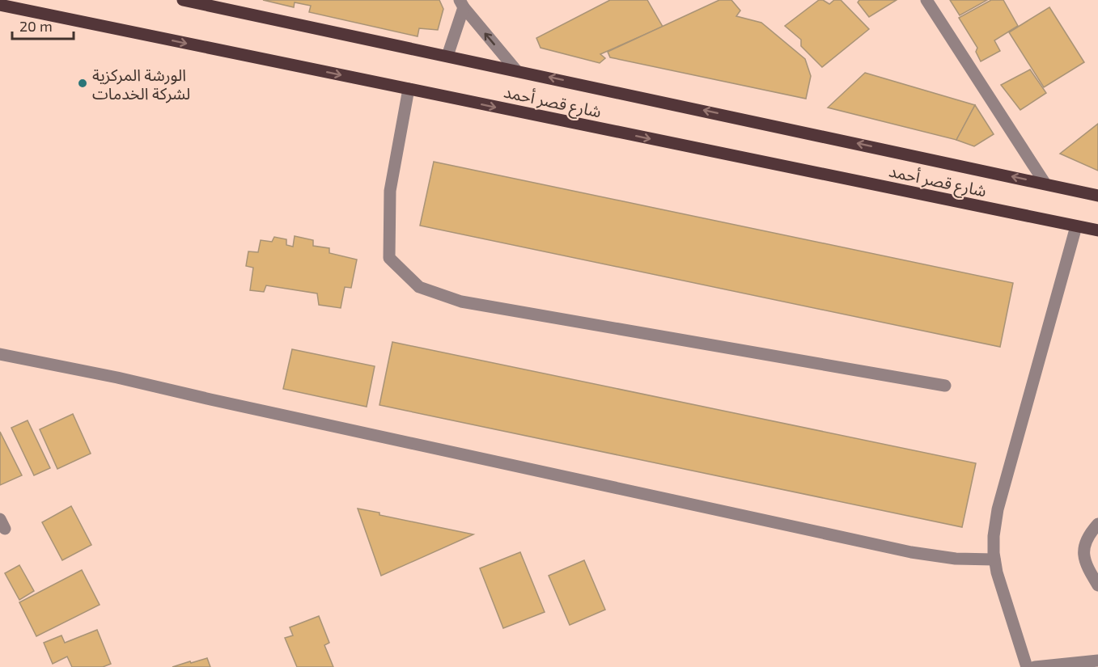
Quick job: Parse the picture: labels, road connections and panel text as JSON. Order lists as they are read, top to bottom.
{
  "streets": {
    "main road": ["شارع قصر أحمد"]
  },
  "places": ["الورشة المركزية لشركة الخدمات"],
  "scale_bar": "20 m"
}
